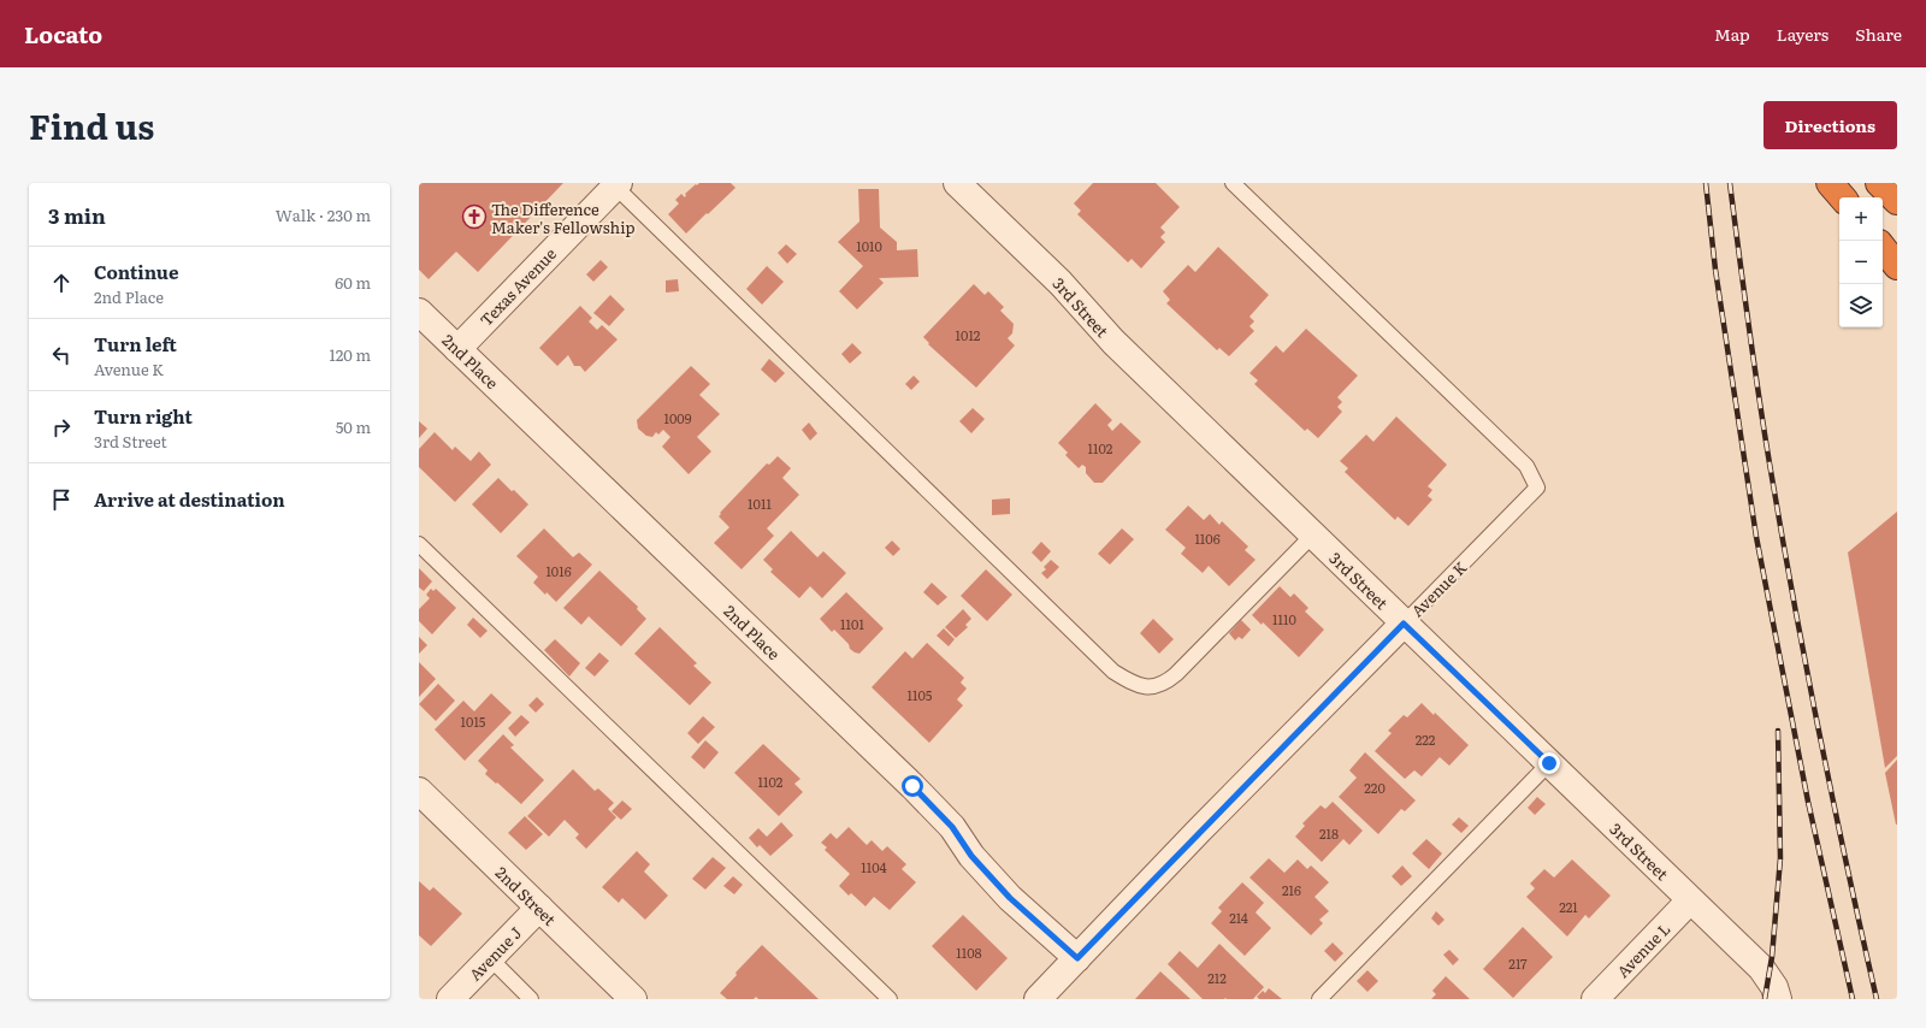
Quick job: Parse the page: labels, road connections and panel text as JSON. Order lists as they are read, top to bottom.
{
  "streets": {
    "street": [
      "Texas Avenue",
      "3rd Street",
      "2nd Place",
      "Avenue K",
      "2nd Street",
      "Avenue L",
      "Avenue J"
    ]
  },
  "crossings": [
    ["Texas Avenue", "2nd Place"],
    ["3rd Street", "Avenue K"],
    ["3rd Street", "Avenue L"],
    ["2nd Place", "Avenue K"],
    ["2nd Street", "Avenue J"]
  ],
  "places": {
    "church": ["The Difference Maker's Fellowship"]
  },
  "house_numbers": [
    "1010",
    "1012",
    "1009",
    "1102",
    "1011",
    "1106",
    "1016",
    "1110",
    "1101",
    "1105",
    "1015",
    "222",
    "1102",
    "220",
    "218",
    "1104",
    "216",
    "221",
    "214",
    "1108",
    "217",
    "212"
  ],
  "page": {
    "header": "Locato",
    "nav": ["Map", "Layers", "Share"],
    "title": "Find us",
    "buttons": "Directions",
    "heading": ["3 min", "Walk · 230 m"],
    "map_buttons": ["+", "−"],
    "list": [
      ["Continue", "2nd Place", "60 m"],
      ["Turn left", "Avenue K", "120 m"],
      ["Turn right", "3rd Street", "50 m"],
      "Arrive at destination"
    ]
  }
}
